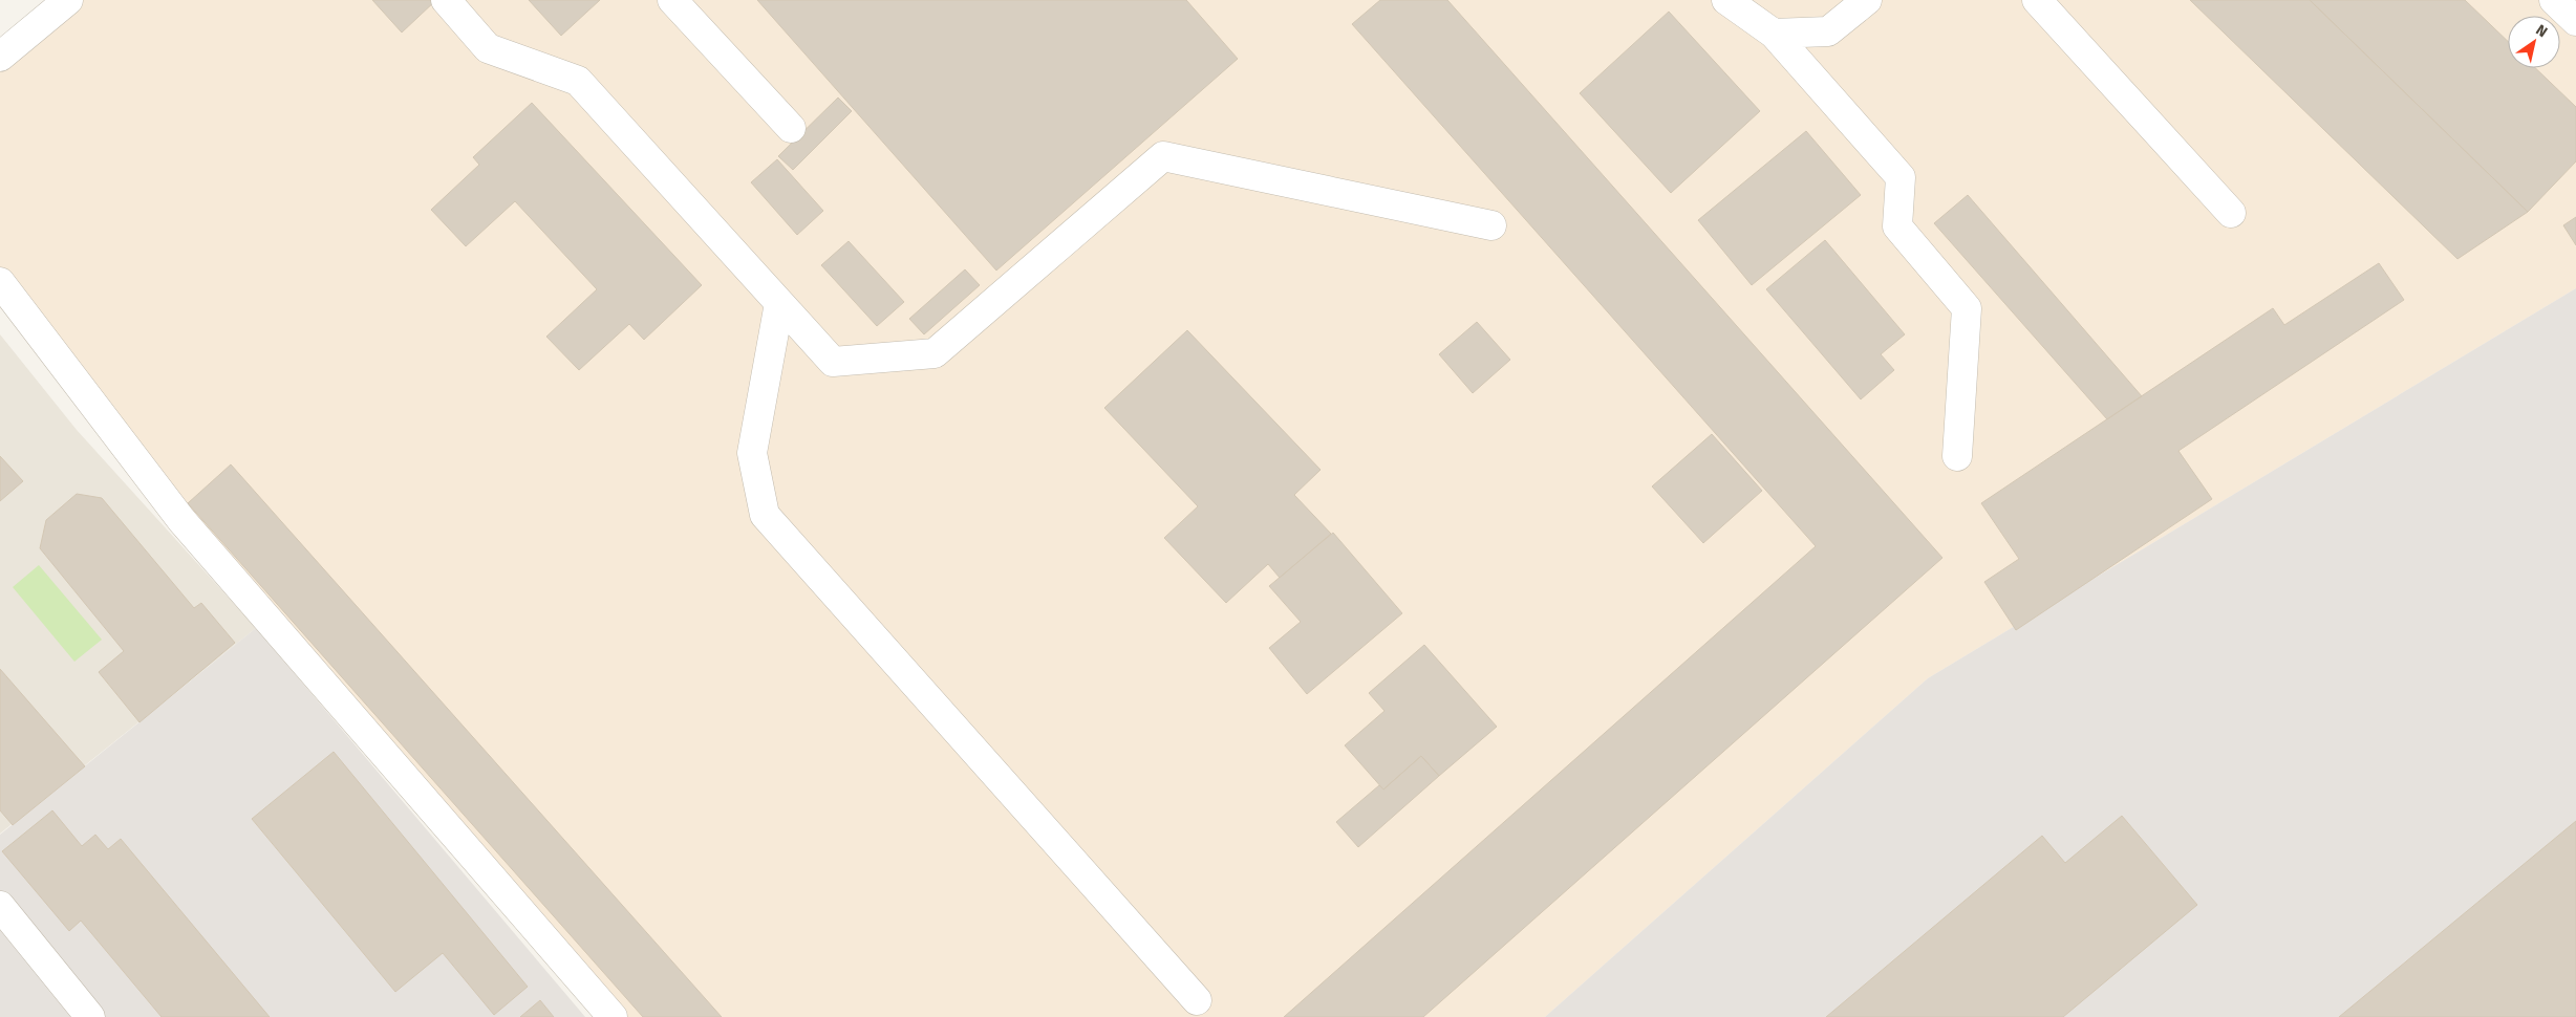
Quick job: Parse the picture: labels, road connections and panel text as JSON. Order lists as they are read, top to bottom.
{
  "north": "top right"
}
